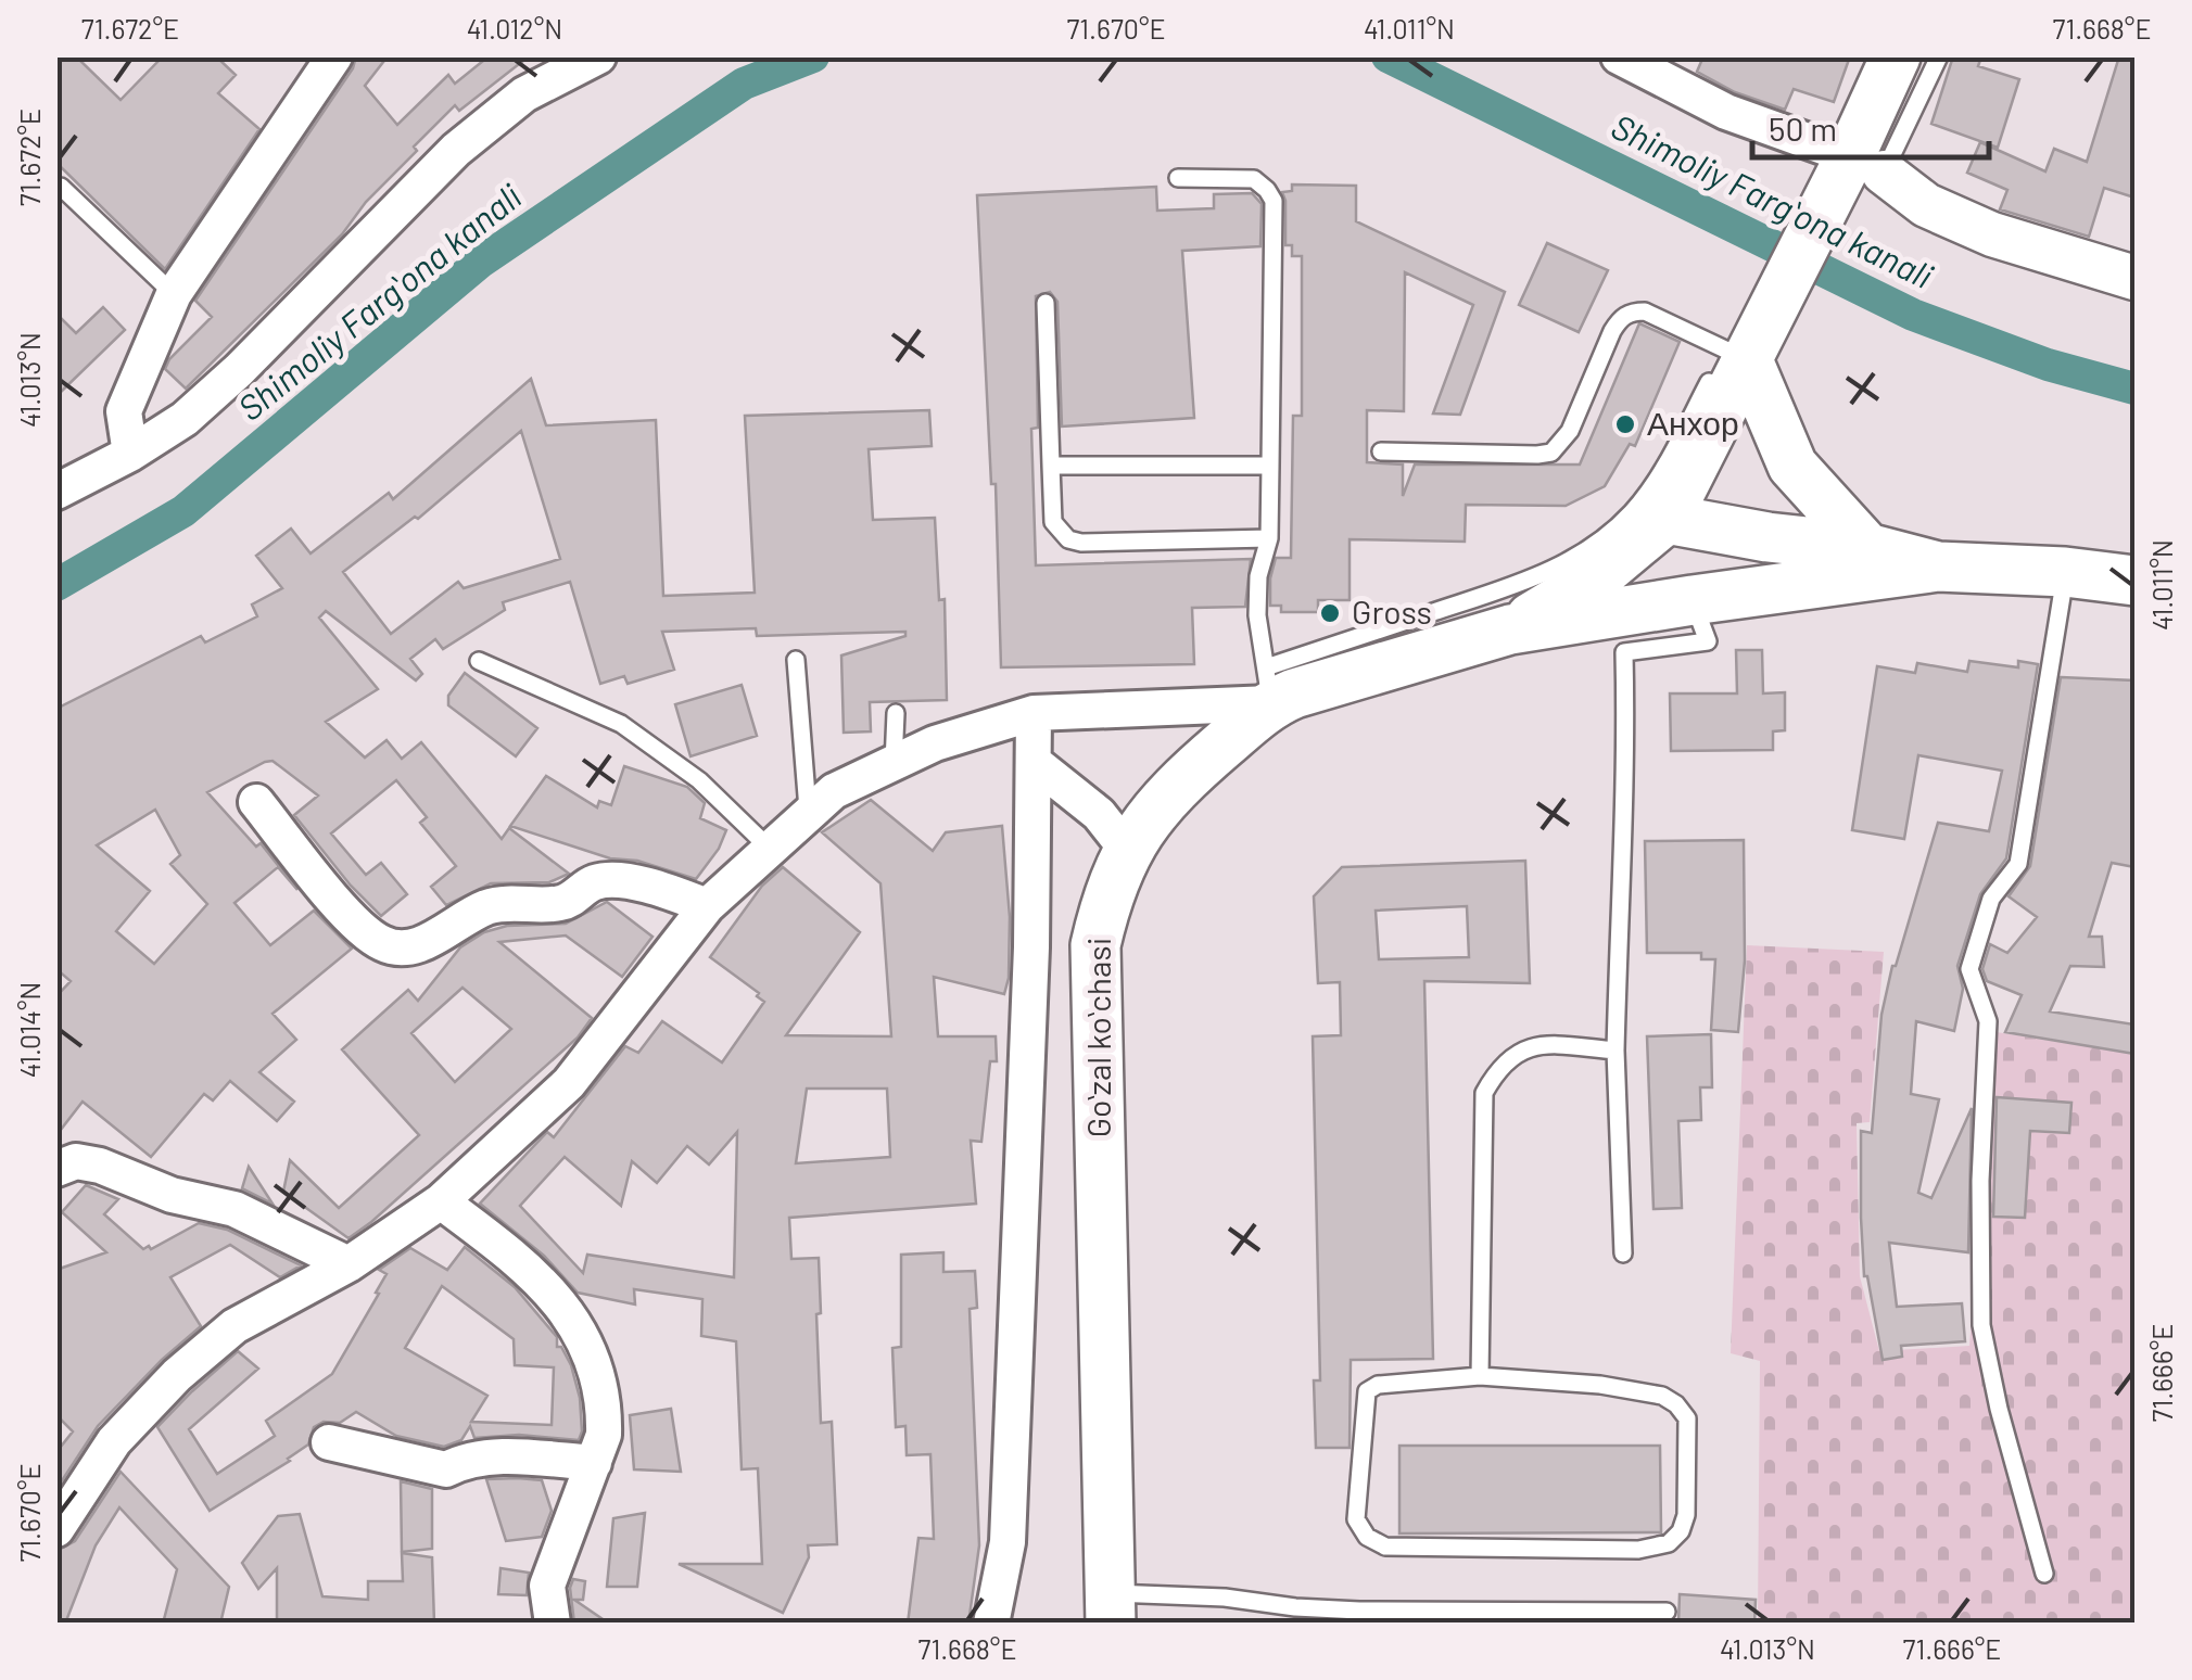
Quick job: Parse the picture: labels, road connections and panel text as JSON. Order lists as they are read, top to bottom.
{
  "streets": {
    "main road": ["Goʻzal koʻchasi"]
  },
  "water": ["Shimoliy Fargʻona kanali"],
  "places": ["Анхор", "Gross"],
  "scale_bar": "50 m",
  "coordinates": [
    "71.672°E",
    "41.012°N",
    "71.670°E",
    "41.011°N",
    "71.668°E",
    "41.013°N",
    "41.014°N",
    "71.666°E"
  ]
}
